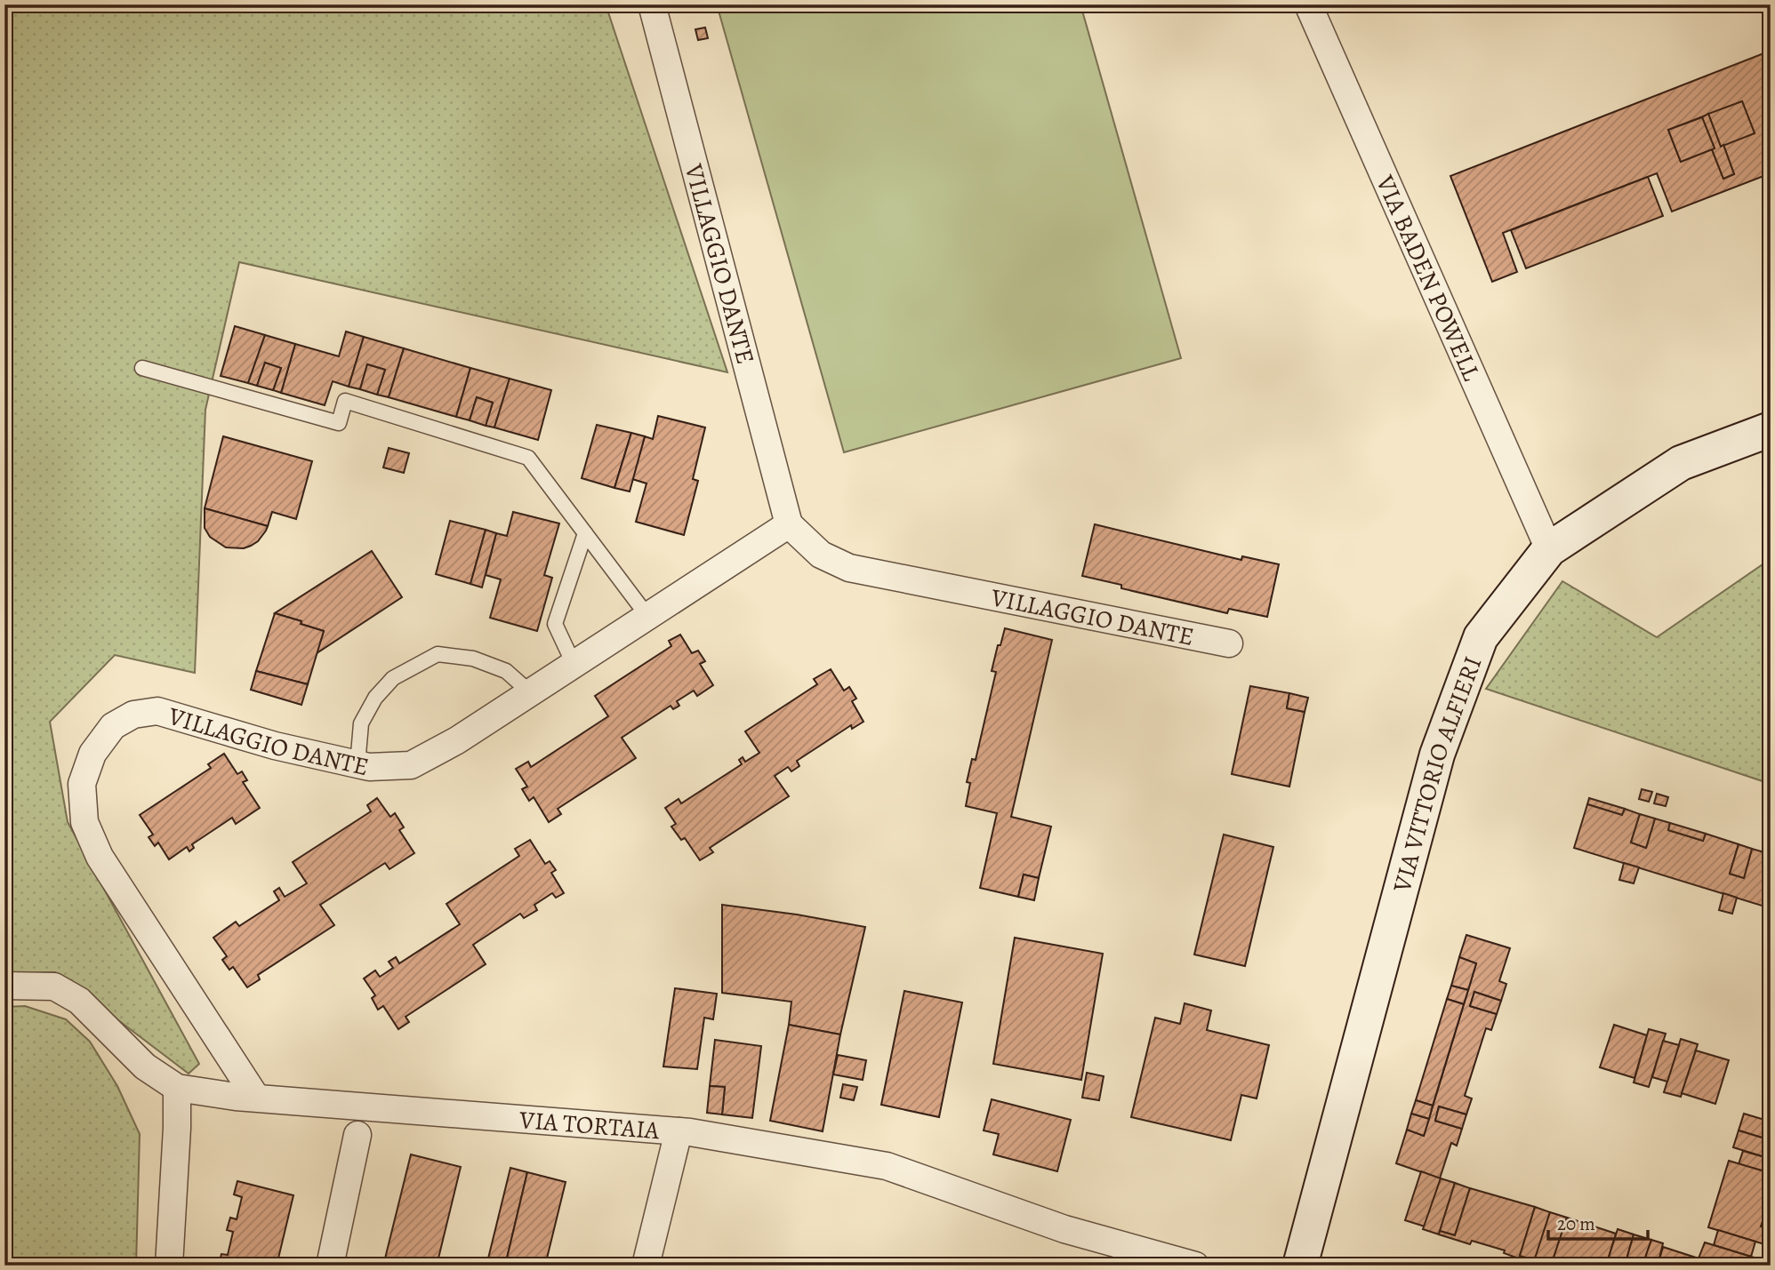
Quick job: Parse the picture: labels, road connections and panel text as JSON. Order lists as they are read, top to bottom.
{
  "streets": {
    "street": [
      "VILLAGGIO DANTE",
      "VIA BADEN POWELL",
      "VIA VITTORIO ALFIERI",
      "VIA TORTAIA"
    ]
  },
  "crossings": [
    ["VILLAGGIO DANTE", "VIA TORTAIA"],
    ["VIA BADEN POWELL", "VIA VITTORIO ALFIERI"]
  ],
  "scale_bar": "20 m"
}
